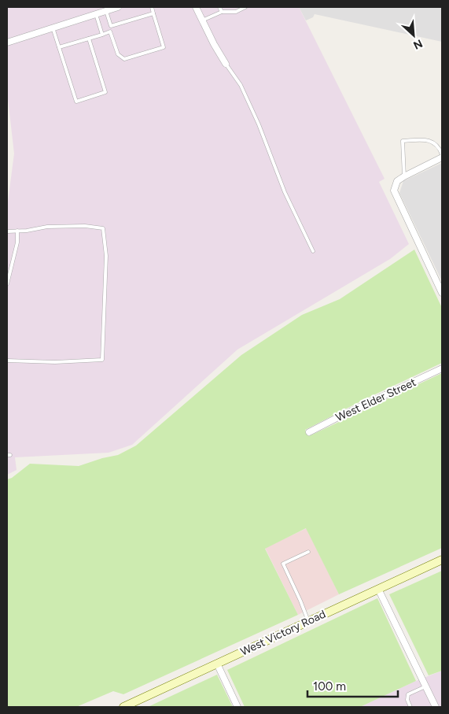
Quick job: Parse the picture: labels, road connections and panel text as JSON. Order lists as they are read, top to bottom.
{
  "streets": {
    "main road": ["West Victory Road"],
    "street": ["West Elder Street"]
  },
  "scale_bar": "100 m",
  "north": "bottom right"
}
